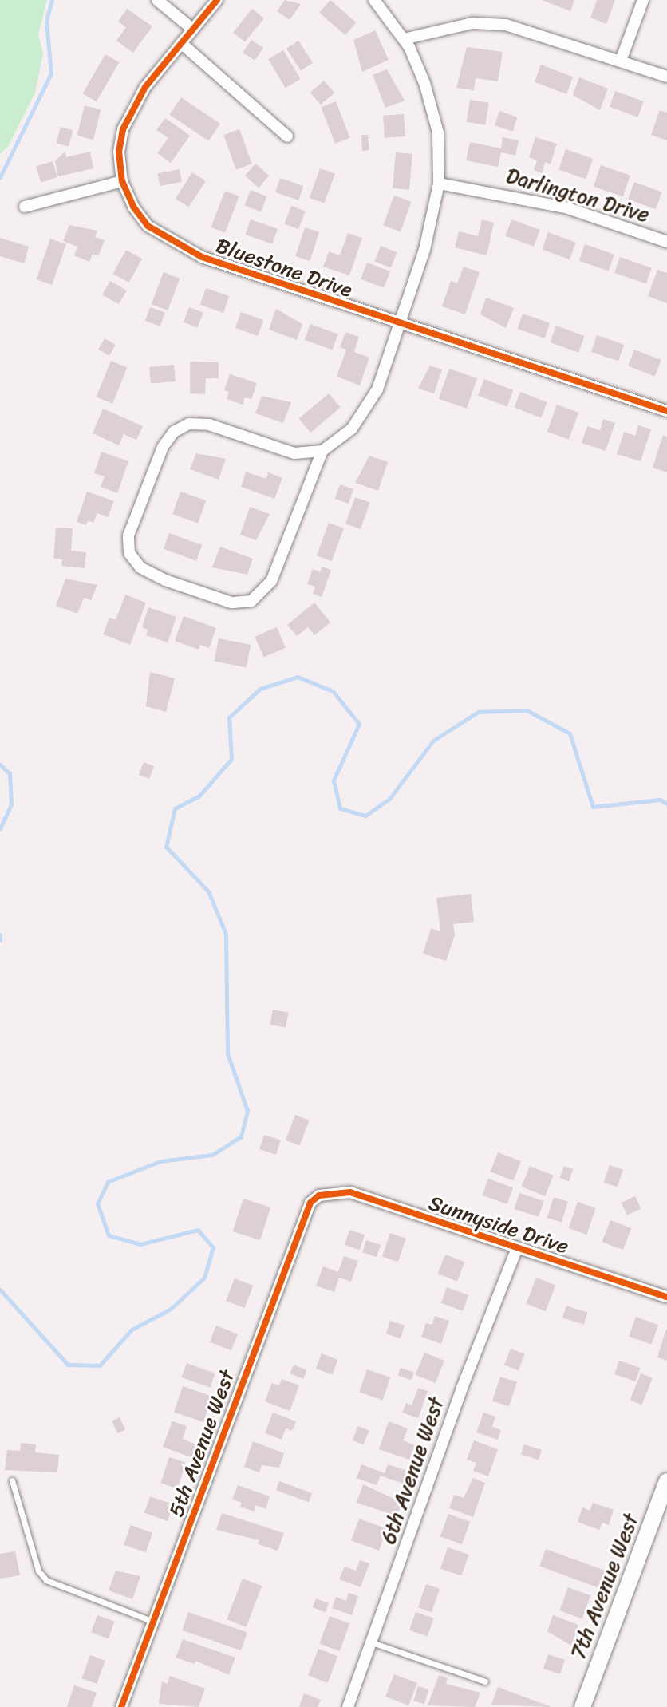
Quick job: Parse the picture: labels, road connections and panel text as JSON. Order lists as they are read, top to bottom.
{
  "streets": {
    "street": [
      "Darlington Drive",
      "Bluestone Drive",
      "Sunnyside Drive",
      "5th Avenue West",
      "6th Avenue West",
      "7th Avenue West"
    ]
  },
  "crossings": [
    ["Sunnyside Drive", "5th Avenue West"],
    ["Sunnyside Drive", "6th Avenue West"]
  ]
}
